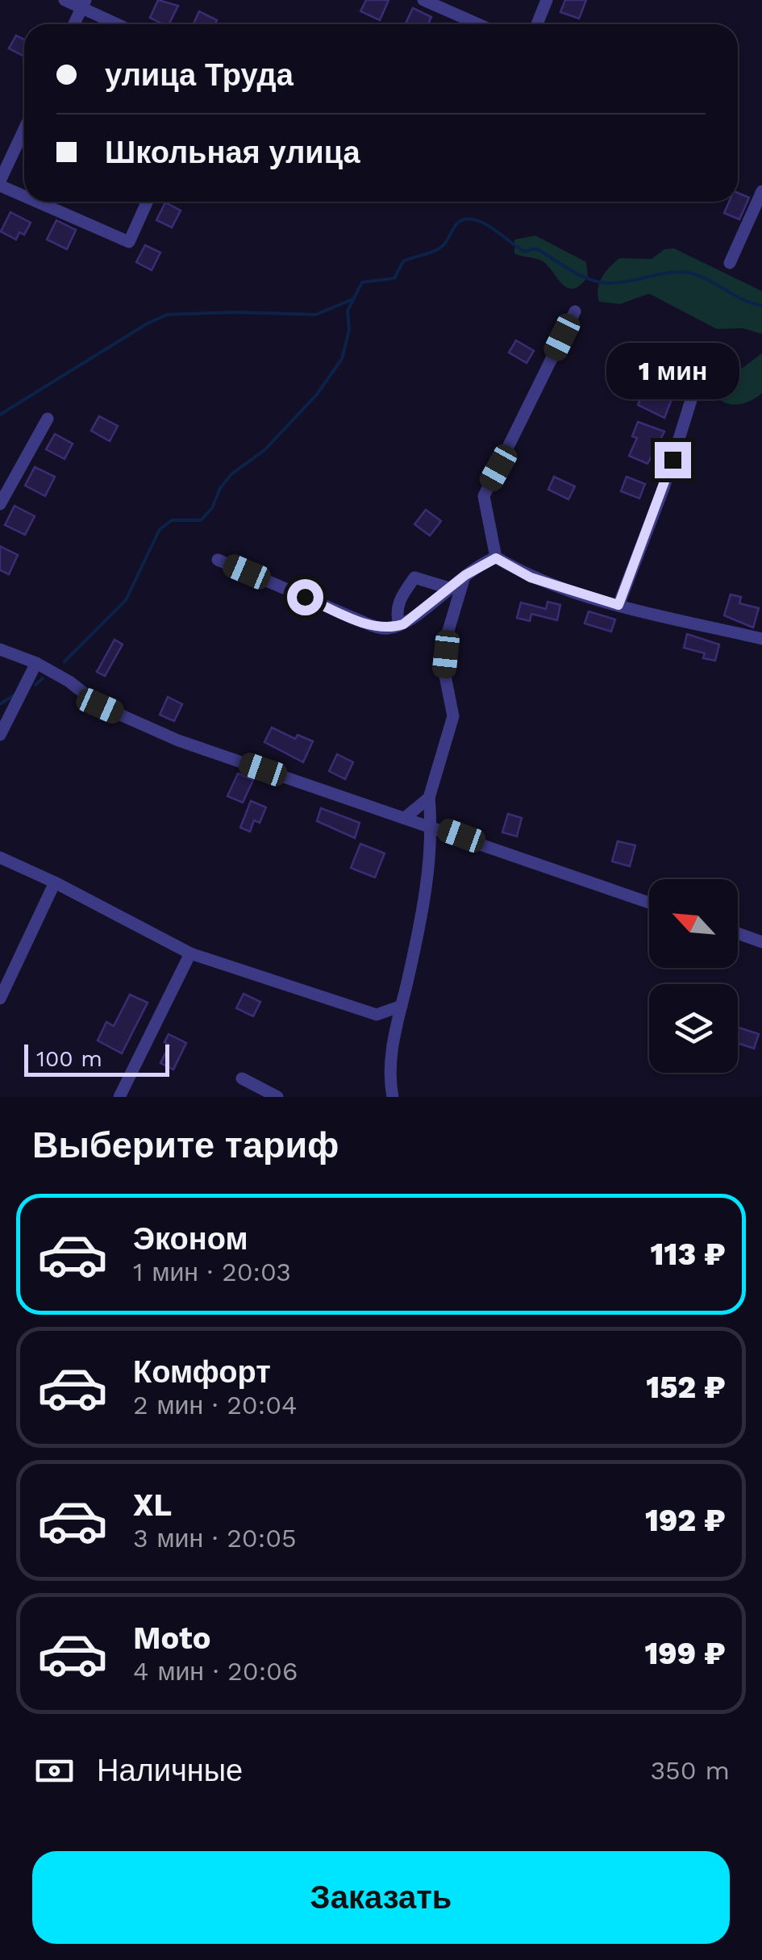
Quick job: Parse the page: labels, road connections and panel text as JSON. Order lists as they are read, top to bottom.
{
  "scale_bar": "100 m",
  "north": "top left",
  "page": {
    "banner": ["улица Труда", "Школьная улица"],
    "bubble": "1 мин",
    "scale": "100 m",
    "heading": "Выберите тариф",
    "list": [
      {
        "name": "Эконом",
        "note": "1 мин · 20:03",
        "value": "113 ₽"
      },
      {
        "name": "Комфорт",
        "note": "2 мин · 20:04",
        "value": "152 ₽"
      },
      {
        "name": "XL",
        "note": "3 мин · 20:05",
        "value": "192 ₽"
      },
      {
        "name": "Moto",
        "note": "4 мин · 20:06",
        "value": "199 ₽"
      }
    ],
    "pay": ["Наличные", "350 m"],
    "buttons": "Заказать"
  }
}
